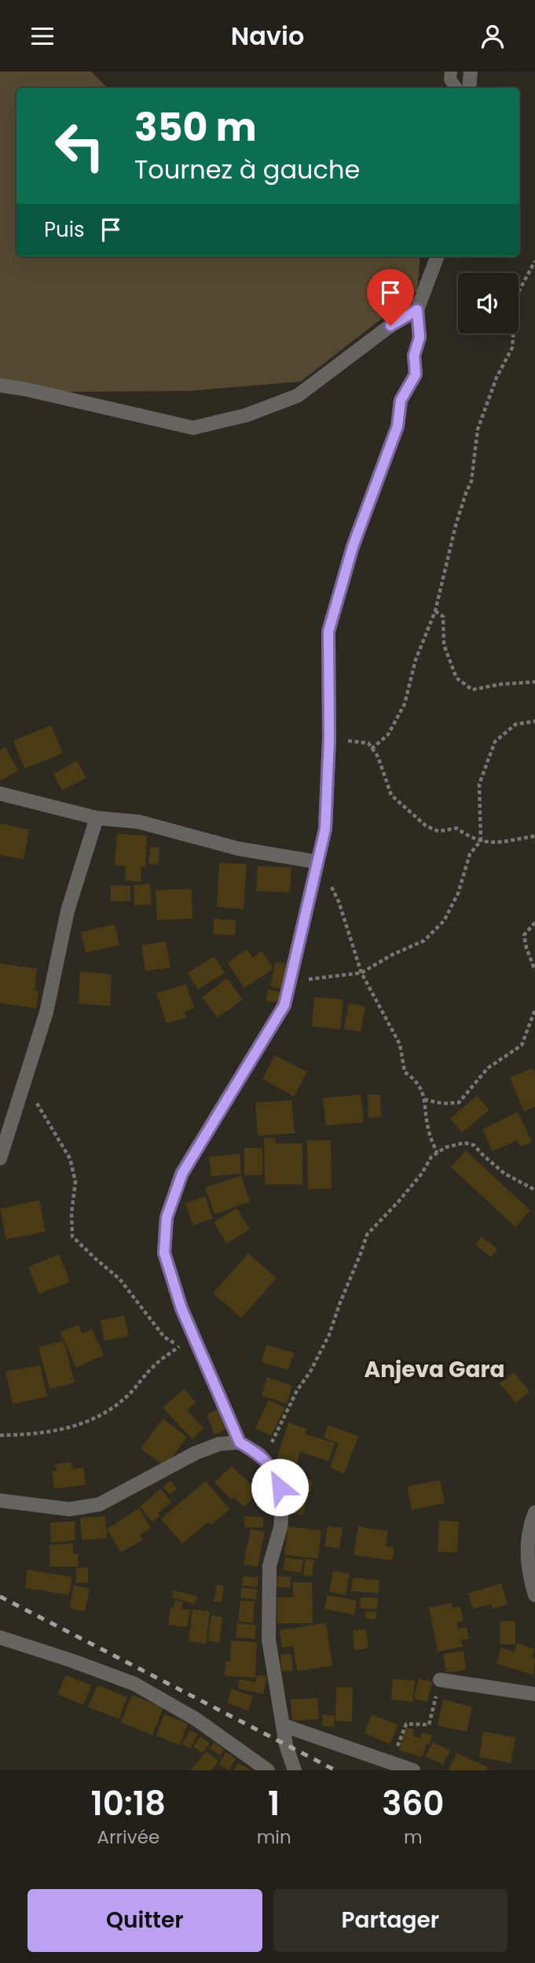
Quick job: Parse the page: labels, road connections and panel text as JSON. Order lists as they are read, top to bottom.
{
  "districts": ["Anjeva Gara"],
  "page": {
    "header": "Navio",
    "turn": ["350 m", "Tournez à gauche"],
    "then": "Puis",
    "eta": [
      "10:18",
      "Arrivée",
      "1",
      "min",
      "360",
      "m"
    ],
    "buttons": ["Quitter", "Partager"]
  }
}
